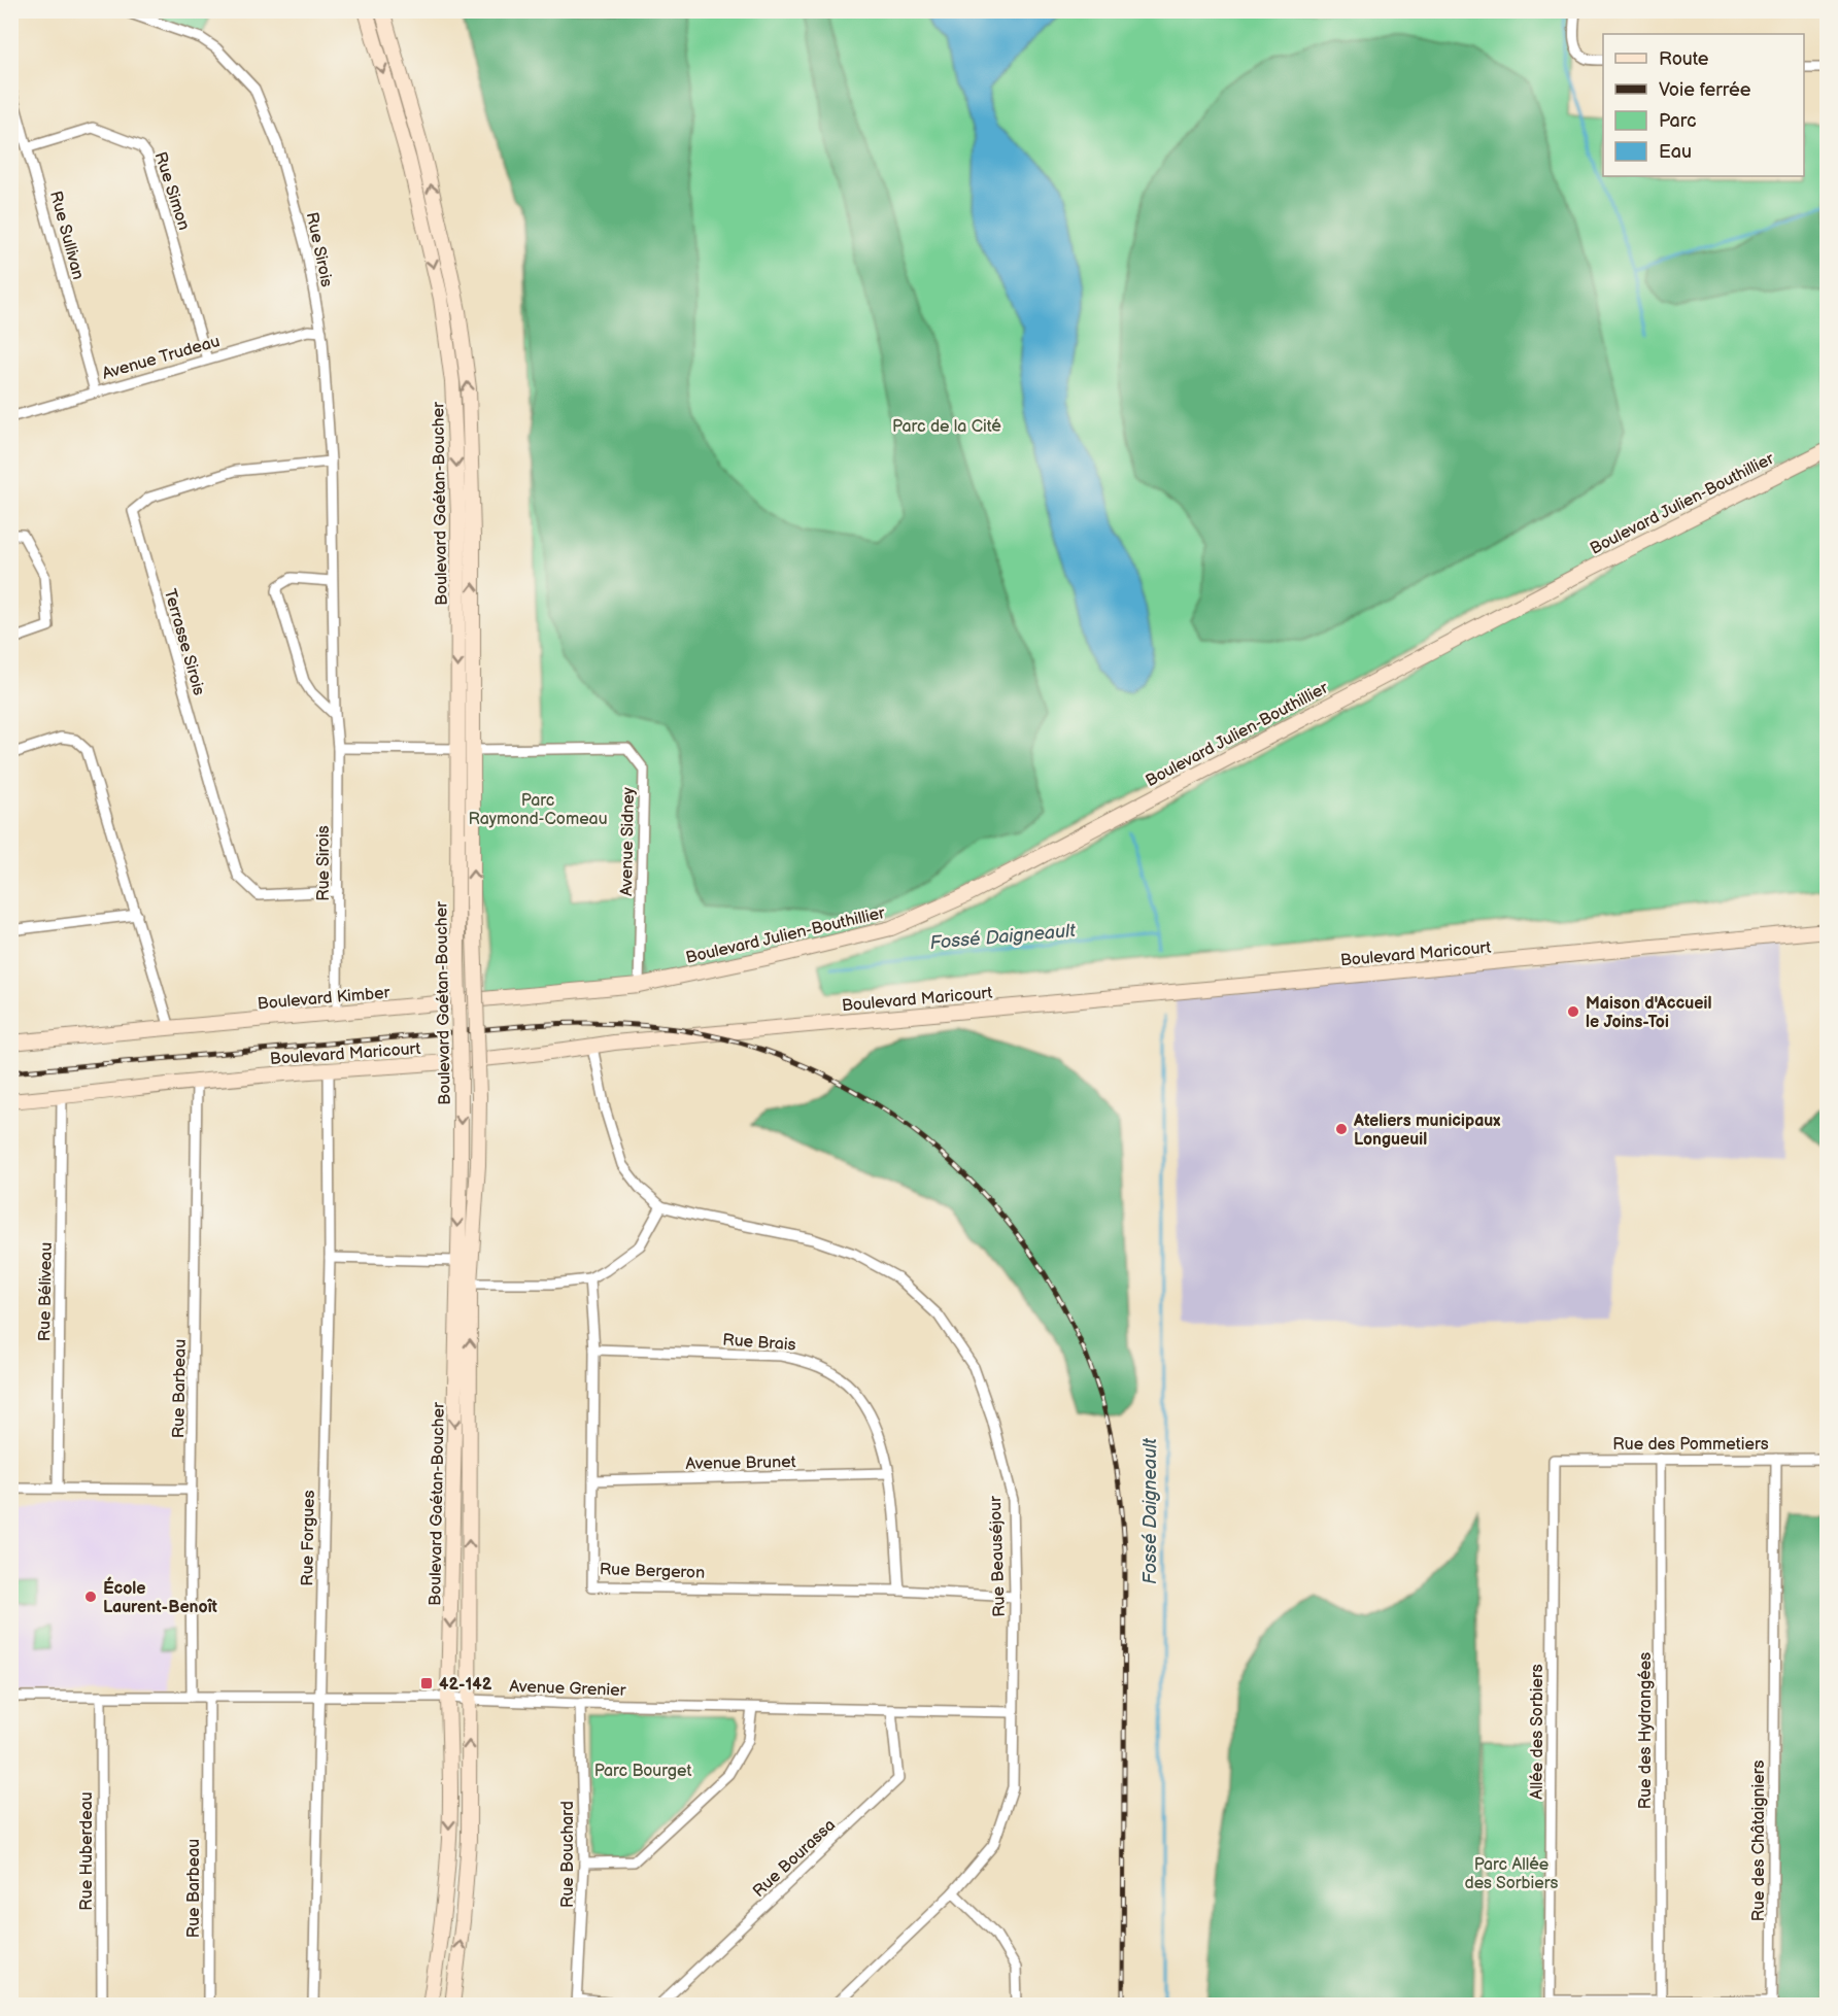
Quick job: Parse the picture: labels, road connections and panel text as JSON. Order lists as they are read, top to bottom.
{
  "streets": {
    "main road": [
      "Boulevard Julien-Bouthillier",
      "Boulevard Gaétan-Boucher",
      "Boulevard Maricourt",
      "Boulevard Kimber"
    ],
    "street": [
      "Rue Simon",
      "Rue Sullivan",
      "Rue Sirois",
      "Avenue Trudeau",
      "Terrasse Sirois",
      "Avenue Sidney",
      "Rue Béliveau",
      "Rue Brais",
      "Rue Barbeau",
      "Rue des Pommetiers",
      "Avenue Brunet",
      "Rue Forgues",
      "Rue Beauséjour",
      "Rue Bergeron",
      "Avenue Grenier",
      "Rue des Hydrangées",
      "Allée des Sorbiers",
      "Rue des Châtaigniers",
      "Rue Huberdeau",
      "Rue Bouchard",
      "Rue Bourassa"
    ]
  },
  "crossings": [
    ["Rue Simon", "Rue Sullivan"],
    ["Rue Simon", "Avenue Trudeau"],
    ["Rue Sullivan", "Avenue Trudeau"],
    ["Rue Sirois", "Avenue Trudeau"],
    ["Rue Sirois", "Terrasse Sirois"],
    ["Rue Sirois", "Boulevard Kimber"],
    ["Boulevard Julien-Bouthillier", "Avenue Sidney"],
    ["Boulevard Julien-Bouthillier", "Boulevard Kimber"],
    ["Boulevard Gaétan-Boucher", "Avenue Sidney"],
    ["Boulevard Gaétan-Boucher", "Avenue Grenier"],
    ["Avenue Sidney", "Boulevard Kimber"],
    ["Boulevard Maricourt", "Rue Béliveau"],
    ["Boulevard Maricourt", "Rue Barbeau"],
    ["Boulevard Maricourt", "Rue Forgues"],
    ["Boulevard Maricourt", "Rue Beauséjour"],
    ["Rue Brais", "Avenue Brunet"],
    ["Rue Brais", "Rue Bergeron"],
    ["Rue Barbeau", "Avenue Grenier"],
    ["Rue des Pommetiers", "Rue des Hydrangées"],
    ["Rue des Pommetiers", "Allée des Sorbiers"],
    ["Rue des Pommetiers", "Rue des Châtaigniers"],
    ["Avenue Brunet", "Rue Bergeron"],
    ["Rue Forgues", "Avenue Grenier"],
    ["Rue Beauséjour", "Rue Bergeron"],
    ["Rue Beauséjour", "Avenue Grenier"],
    ["Avenue Grenier", "Rue Huberdeau"],
    ["Avenue Grenier", "Rue Bouchard"],
    ["Avenue Grenier", "Rue Bourassa"],
    ["Rue des Hydrangées", "Rue des Châtaigniers"],
    ["Allée des Sorbiers", "Rue des Châtaigniers"]
  ],
  "water": ["Fossé Daigneault"],
  "parks": [
    "Parc de la Cité",
    "Parc Raymond-Comeau",
    "Parc Bourget",
    "Parc Allée des Sorbiers"
  ],
  "places": {
    "other": ["Maison d'Accueil le Joins-Toi", "Ateliers municipaux Longueuil", "École Laurent-Benoît"],
    "transit": ["42-142"]
  },
  "legend": [
    "Route",
    "Voie ferrée",
    "Parc",
    "Eau"
  ]
}
